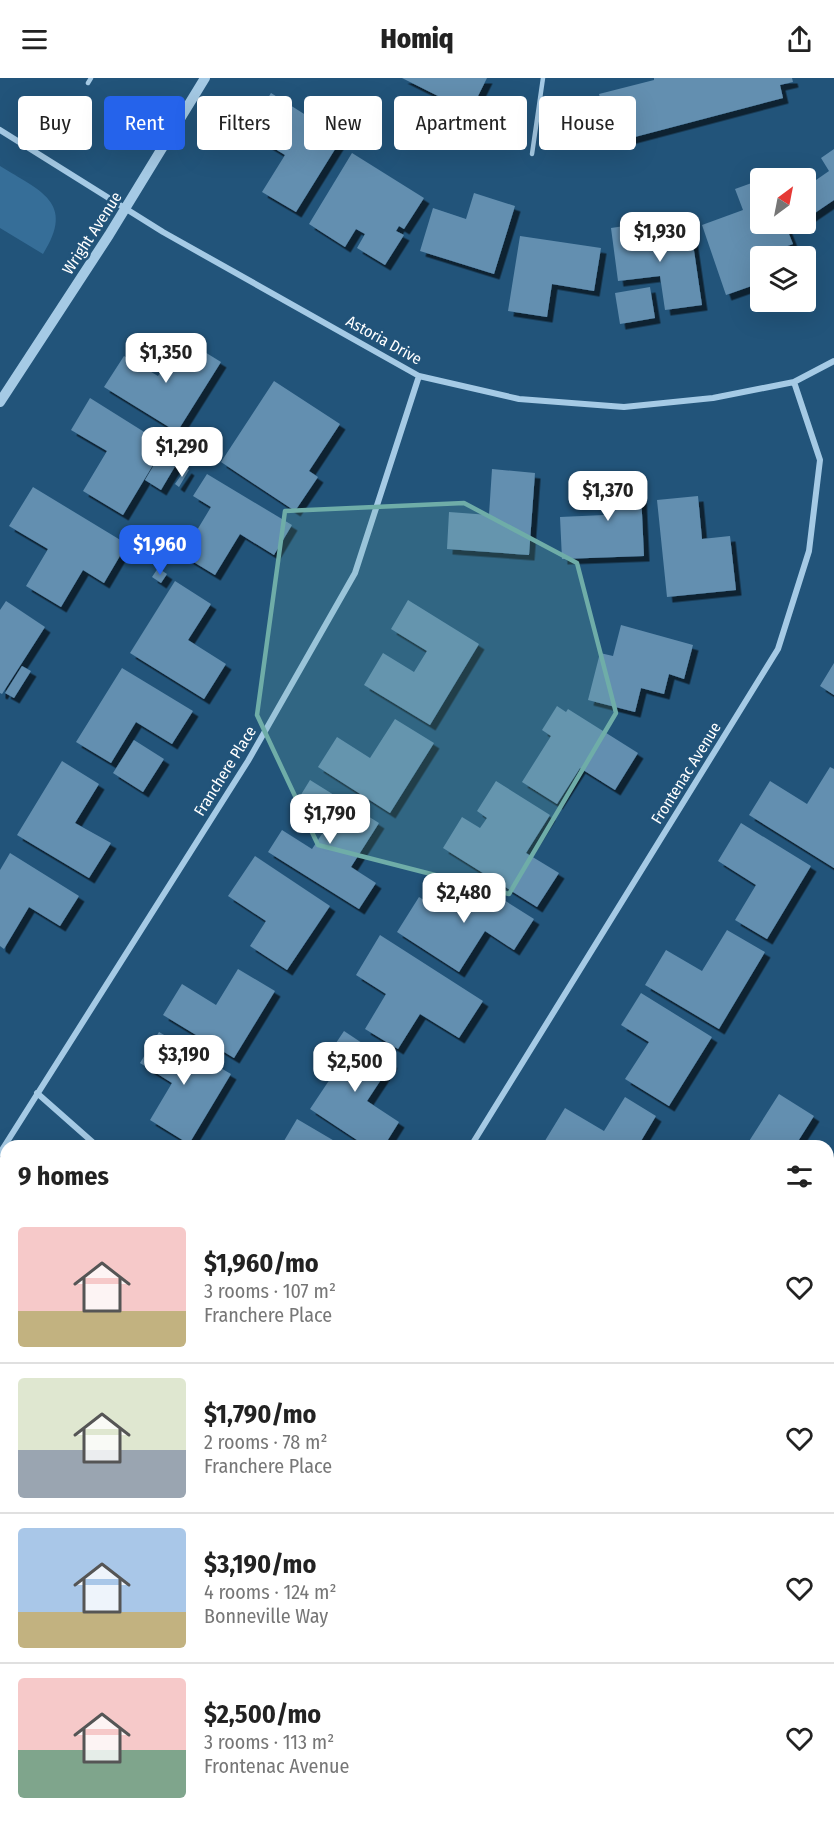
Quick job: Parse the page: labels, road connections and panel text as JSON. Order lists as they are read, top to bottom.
{
  "streets": {
    "street": [
      "Wright Avenue",
      "Astoria Drive",
      "Franchere Place",
      "Frontenac Avenue"
    ]
  },
  "crossings": [
    ["Wright Avenue", "Astoria Drive"],
    ["Astoria Drive", "Franchere Place"],
    ["Astoria Drive", "Frontenac Avenue"]
  ],
  "north": "top right",
  "page": {
    "header": "Homiq",
    "chip": [
      "Buy",
      "Rent",
      "Filters",
      "New",
      "Apartment",
      "House"
    ],
    "price": [
      "$1,930",
      "$1,350",
      "$1,290",
      "$1,370",
      "$1,960",
      "$1,790",
      "$2,480",
      "$3,190",
      "$2,500"
    ],
    "heading": "9 homes",
    "list": [
      {
        "name": "$1,960/mo",
        "note": "3 rooms · 107 m² · Franchere Place"
      },
      {
        "name": "$1,790/mo",
        "note": "2 rooms · 78 m² · Franchere Place"
      },
      {
        "name": "$3,190/mo",
        "note": "4 rooms · 124 m² · Bonneville Way"
      },
      {
        "name": "$2,500/mo",
        "note": "3 rooms · 113 m² · Frontenac Avenue"
      }
    ]
  }
}
